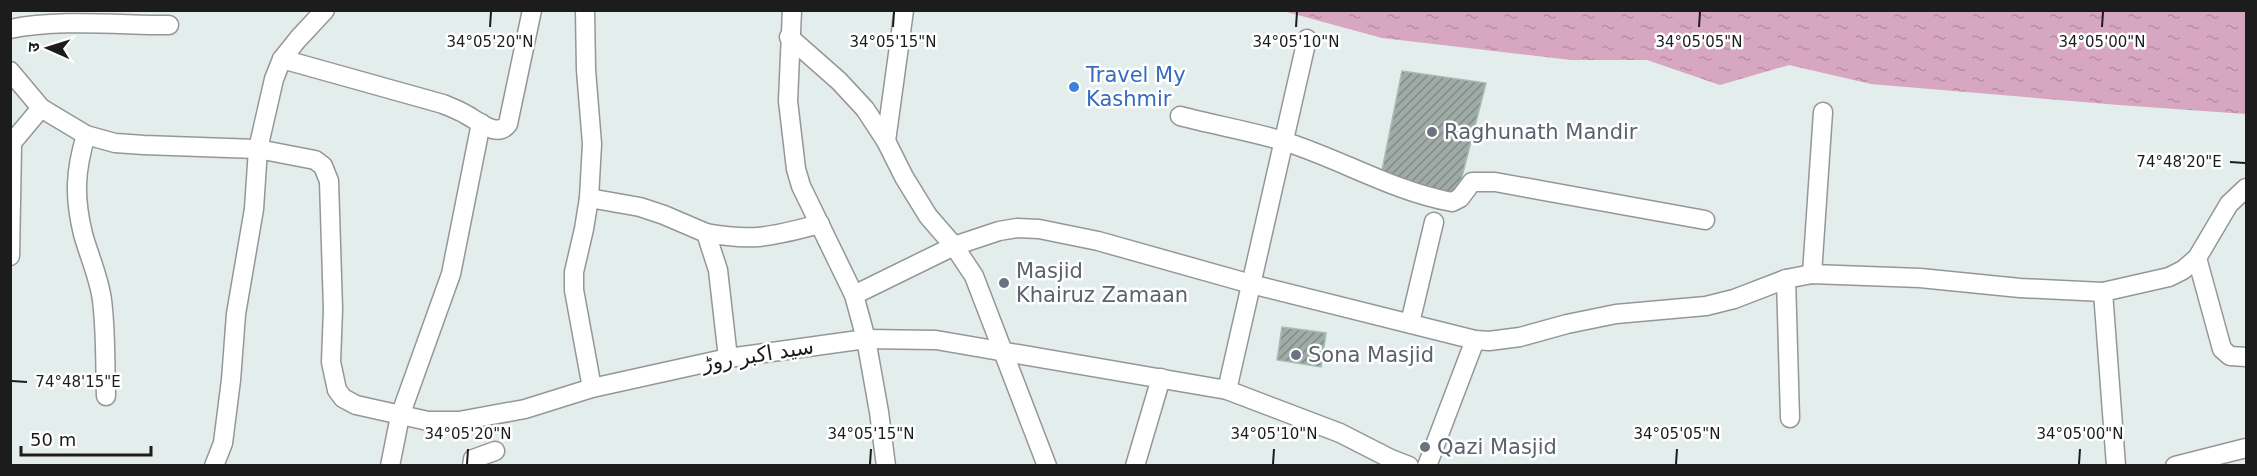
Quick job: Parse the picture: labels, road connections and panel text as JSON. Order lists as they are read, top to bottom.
{
  "streets": {
    "street": ["سید اکبر روڑ"]
  },
  "places": [
    "Travel My Kashmir",
    "Raghunath Mandir",
    "Masjid Khairuz Zamaan",
    "Sona Masjid",
    "Qazi Masjid"
  ],
  "scale_bar": "50 m",
  "north": "left",
  "coordinates": [
    "34°05'20\"N",
    "34°05'15\"N",
    "34°05'10\"N",
    "34°05'05\"N",
    "34°05'00\"N",
    "74°48'20\"E",
    "74°48'15\"E"
  ]
}
